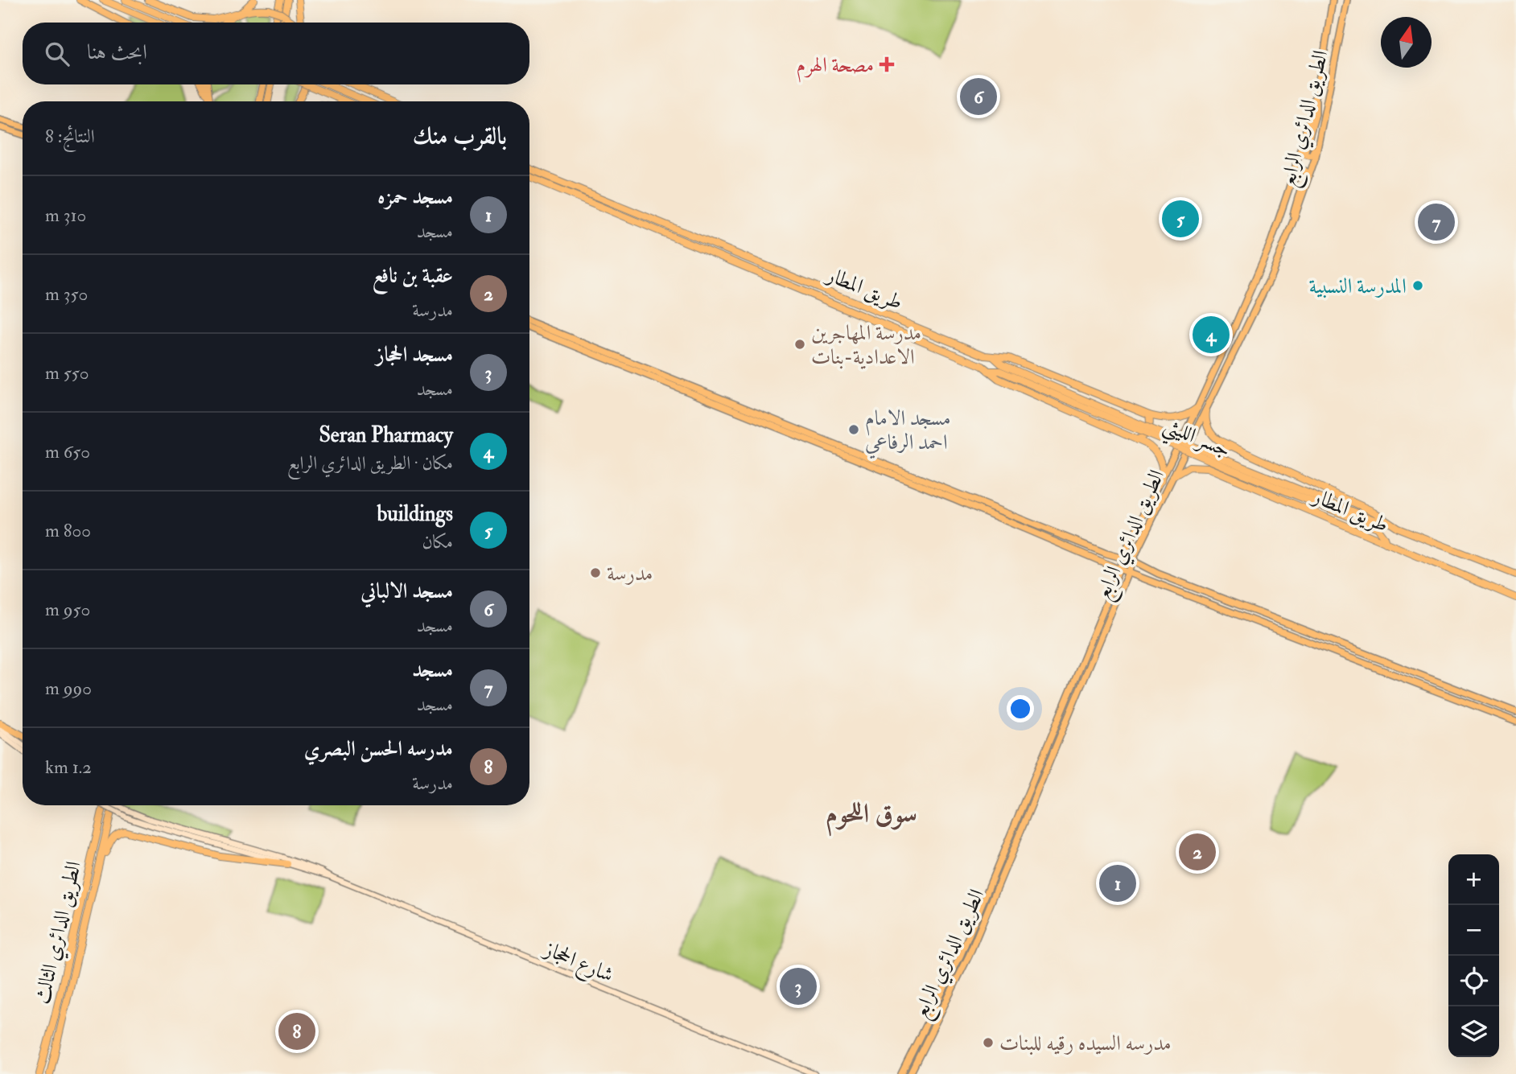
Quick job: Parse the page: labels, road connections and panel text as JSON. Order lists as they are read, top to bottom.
{
  "streets": {
    "highway": ["طريق المطار", "جسر الليثي", "الطريق الدائري الثالث"],
    "main road": ["الطريق الدائري الرابع", "شارع الحجاز"]
  },
  "crossings": [
    ["الطريق الدائري الرابع", "طريق المطار"],
    ["طريق المطار", "جسر الليثي"]
  ],
  "districts": ["سوق اللحوم"],
  "places": {
    "health": ["مصحة الهرم"],
    "other": [
      "المدرسة النسبية",
      "مدرسة المهاجرين الاعدادية-بنات",
      "مسجد الامام احمد الرفاعي",
      "مدرسة",
      "مدرسه السيده رقيه للبنات"
    ]
  },
  "north": "top",
  "page": {
    "search": "ابحث هنا",
    "pins": [
      "6",
      "5",
      "7",
      "4",
      "2",
      "1",
      "3",
      "8"
    ],
    "heading": ["بالقرب منك", "النتائج: 8"],
    "list": [
      {
        "mark": "1",
        "name": "مسجد حمزه",
        "note": "مسجد",
        "value": "310 m"
      },
      {
        "mark": "2",
        "name": "عقبة بن نافع",
        "note": "مدرسة",
        "value": "350 m"
      },
      {
        "mark": "3",
        "name": "مسجد الحجاز",
        "note": "مسجد",
        "value": "550 m"
      },
      {
        "mark": "4",
        "name": "Seran Pharmacy",
        "note": "مكان · الطريق الدائري الرابع",
        "value": "650 m"
      },
      {
        "mark": "5",
        "name": "buildings",
        "note": "مكان",
        "value": "800 m"
      },
      {
        "mark": "6",
        "name": "مسجد الالباني",
        "note": "مسجد",
        "value": "950 m"
      },
      {
        "mark": "7",
        "name": "مسجد",
        "note": "مسجد",
        "value": "990 m"
      },
      {
        "mark": "8",
        "name": "مدرسه الحسن البصري",
        "note": "مدرسة",
        "value": "1.2 km"
      }
    ],
    "map_buttons": ["+", "−"]
  }
}
